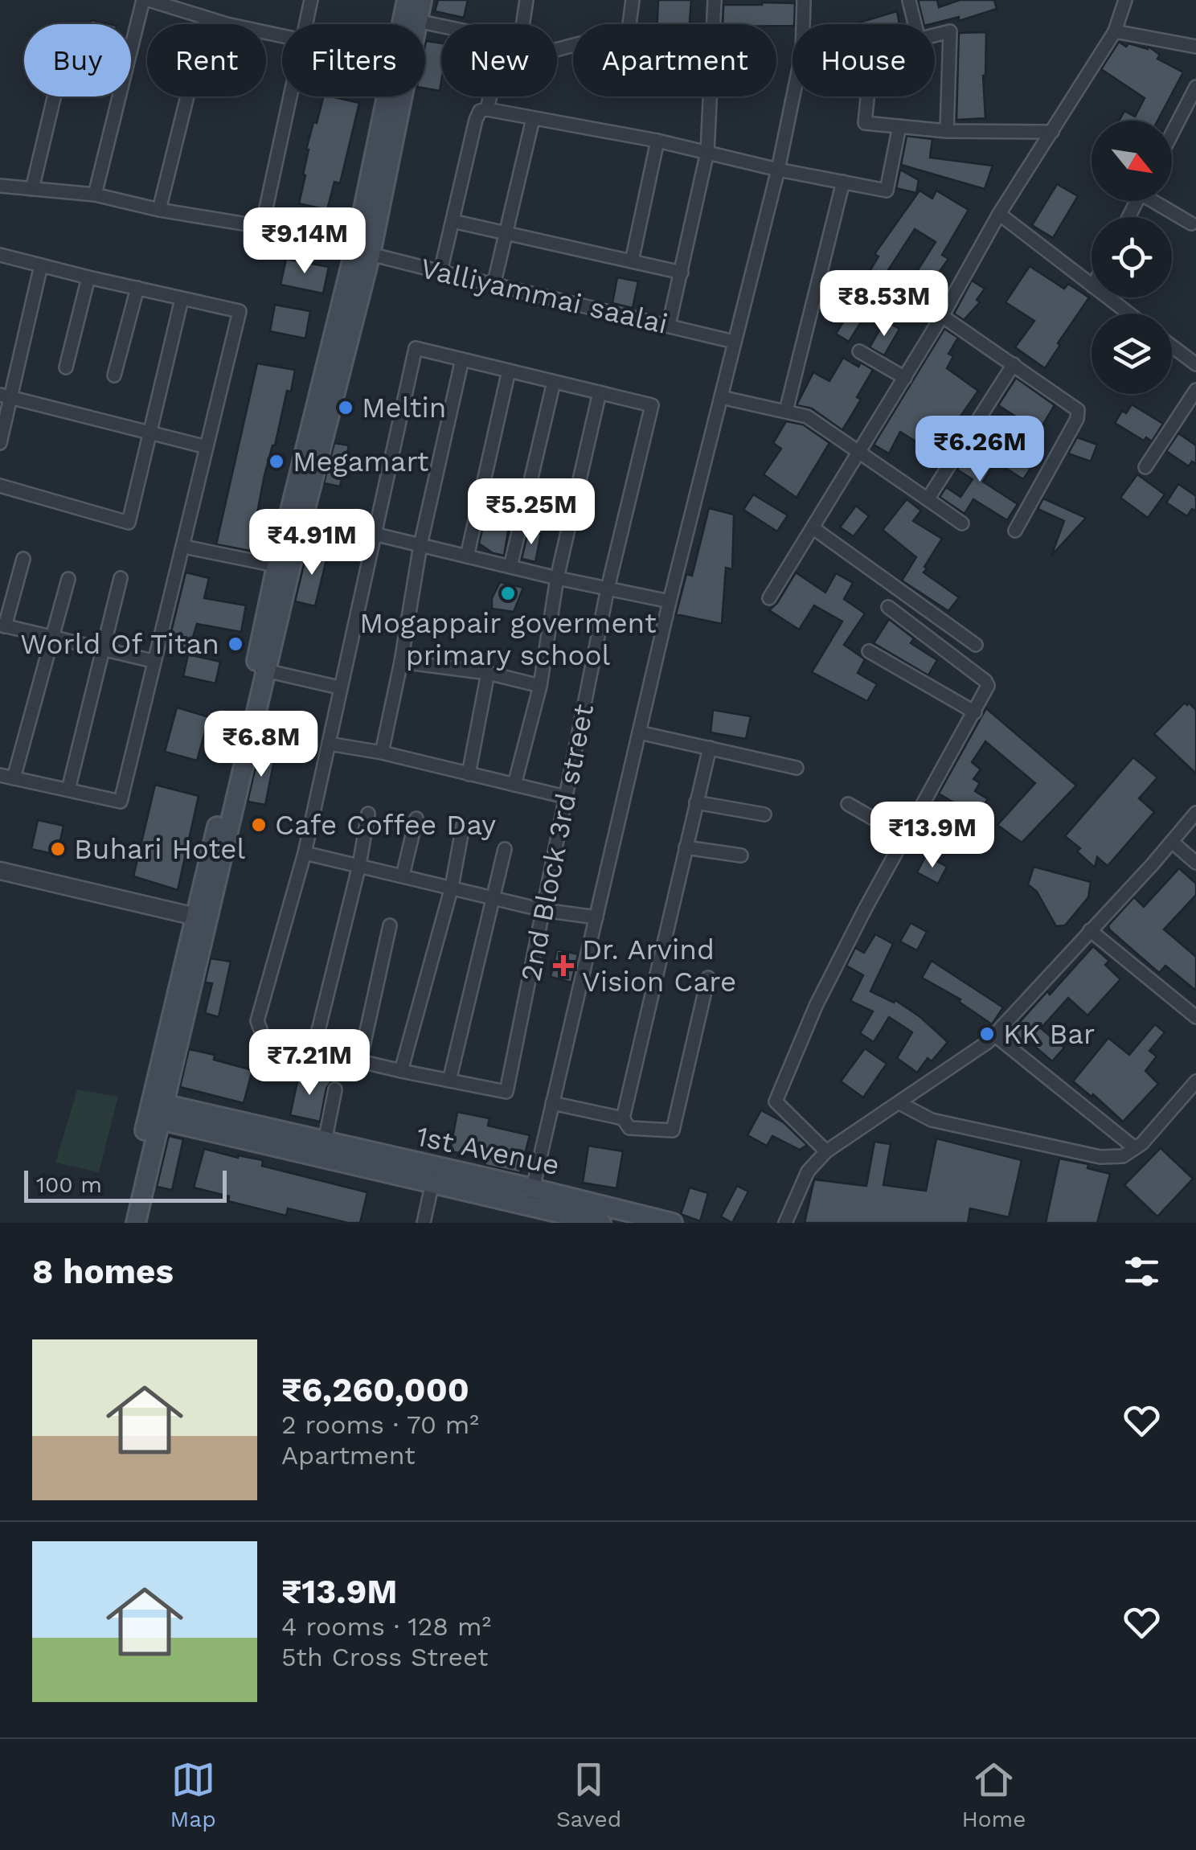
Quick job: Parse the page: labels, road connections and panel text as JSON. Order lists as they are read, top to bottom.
{
  "streets": {
    "main road": ["1st Avenue"],
    "street": ["Valliyammai saalai", "2nd Block 3rd street"]
  },
  "places": {
    "other": [
      "Meltin",
      "Megamart",
      "Mogappair goverment primary school",
      "World Of Titan",
      "Cafe Coffee Day",
      "Buhari Hotel",
      "KK Bar"
    ],
    "health": ["Dr. Arvind Vision Care"]
  },
  "scale_bar": "100 m",
  "north": "bottom right",
  "page": {
    "chip": [
      "Buy",
      "Rent",
      "Filters",
      "New",
      "Apartment",
      "House"
    ],
    "price": [
      "₹9.14M",
      "₹8.53M",
      "₹6.26M",
      "₹5.25M",
      "₹4.91M",
      "₹6.8M",
      "₹13.9M",
      "₹7.21M"
    ],
    "scale": "100 m",
    "heading": "8 homes",
    "list": [
      {
        "name": "₹6,260,000",
        "note": "2 rooms · 70 m² · Apartment"
      },
      {
        "name": "₹13.9M",
        "note": "4 rooms · 128 m² · 5th Cross Street"
      }
    ],
    "tabs": ["Map", "Saved", "Home"]
  }
}
